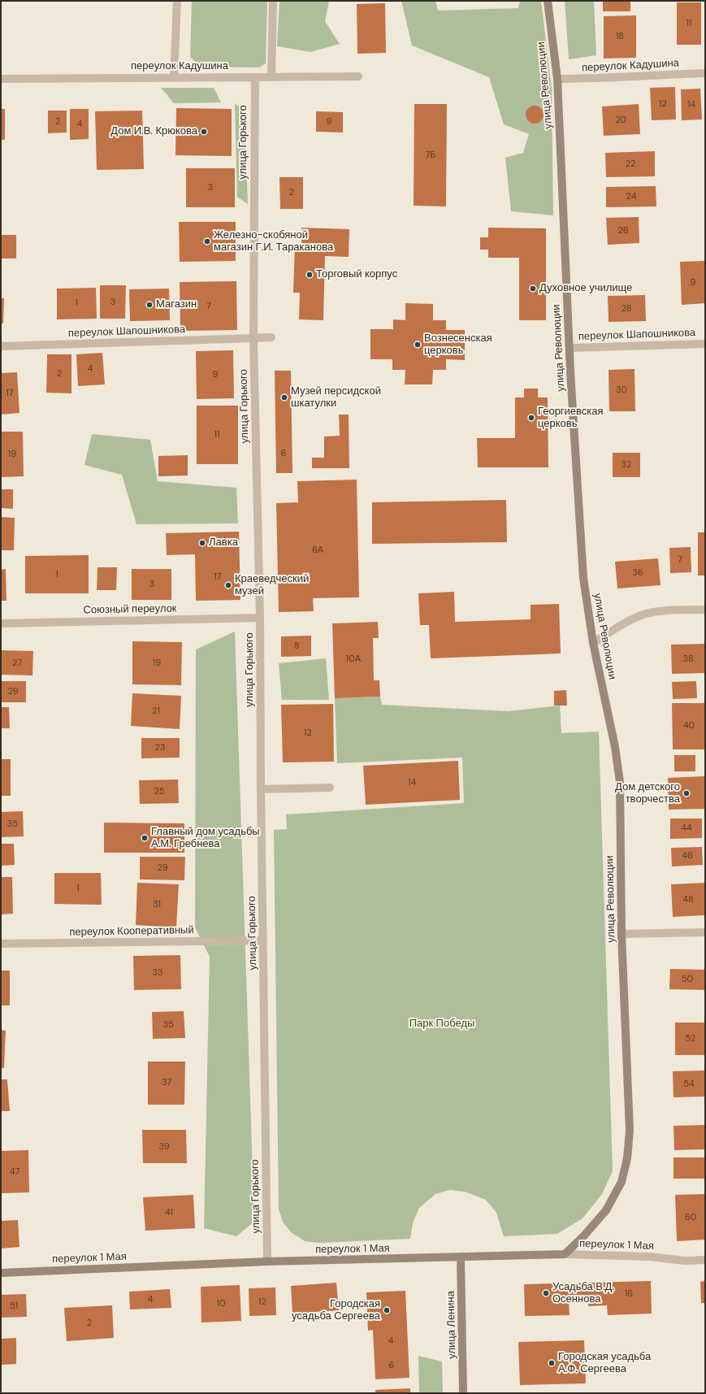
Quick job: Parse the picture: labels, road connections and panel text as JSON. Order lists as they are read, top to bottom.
{
  "streets": {
    "main road": ["улица Революции", "переулок 1 Мая", "улица Ленина"],
    "street": [
      "переулок Кадушина",
      "улица Горького",
      "переулок Шапошникова",
      "Союзный переулок",
      "переулок Кооперативный"
    ]
  },
  "crossings": [
    ["переулок Кадушина", "улица Революции"],
    ["переулок Кадушина", "улица Горького"],
    ["улица Революции", "переулок Шапошникова"],
    ["улица Революции", "переулок 1 Мая"],
    ["улица Горького", "переулок Шапошникова"],
    ["улица Горького", "Союзный переулок"],
    ["улица Горького", "переулок Кооперативный"],
    ["улица Горького", "переулок 1 Мая"],
    ["переулок 1 Мая", "улица Ленина"]
  ],
  "parks": ["Парк Победы"],
  "places": [
    "Дом И.В. Крюкова",
    "Железно-скобяной магазин Г.И. Тараканова",
    "Торговый корпус",
    "Духовное училище",
    "Магазин",
    "Вознесенская церковь",
    "Музей персидской шкатулки",
    "Георгиевская церковь",
    "Лавка",
    "Краеведческий музей",
    "Дом детского творчества",
    "Главный дом усадьбы А.М. Гребнева",
    "Усадьба В.Д. Осеннова",
    "Городская усадьба Сергеева",
    "Городская усадьба А.Ф. Сергеева"
  ],
  "house_numbers": [
    "11",
    "18",
    "12",
    "14",
    "20",
    "2",
    "9",
    "4",
    "7Б",
    "22",
    "3",
    "2",
    "24",
    "26",
    "9",
    "3",
    "1",
    "7",
    "28",
    "4",
    "2",
    "9",
    "30",
    "17",
    "11",
    "6",
    "19",
    "32",
    "6А",
    "7",
    "36",
    "1",
    "17",
    "3",
    "8",
    "10А",
    "38",
    "27",
    "19",
    "29",
    "21",
    "40",
    "12",
    "23",
    "14",
    "25",
    "35",
    "44",
    "46",
    "29",
    "1",
    "48",
    "31",
    "33",
    "50",
    "35",
    "52",
    "37",
    "54",
    "39",
    "47",
    "41",
    "60",
    "16",
    "4",
    "12",
    "10",
    "51",
    "2",
    "4",
    "6"
  ]
}
